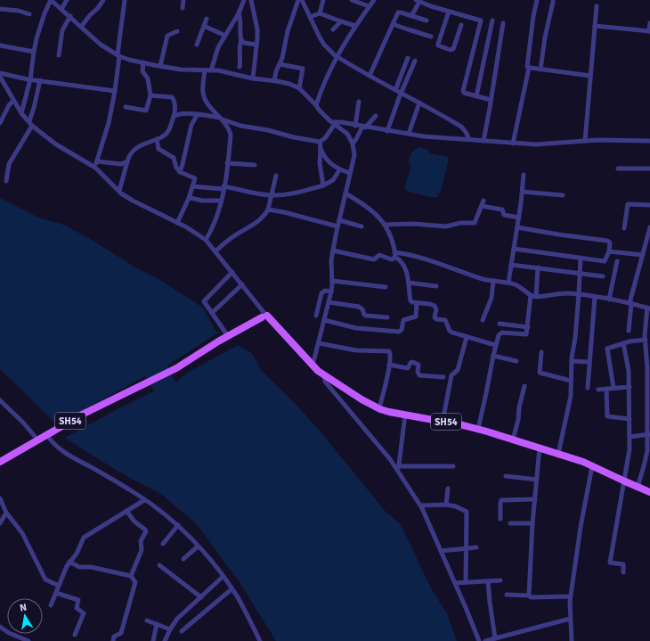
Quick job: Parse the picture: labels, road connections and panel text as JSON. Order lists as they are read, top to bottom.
{
  "streets": {
    "main road": ["SH54"]
  },
  "north": "top"
}
